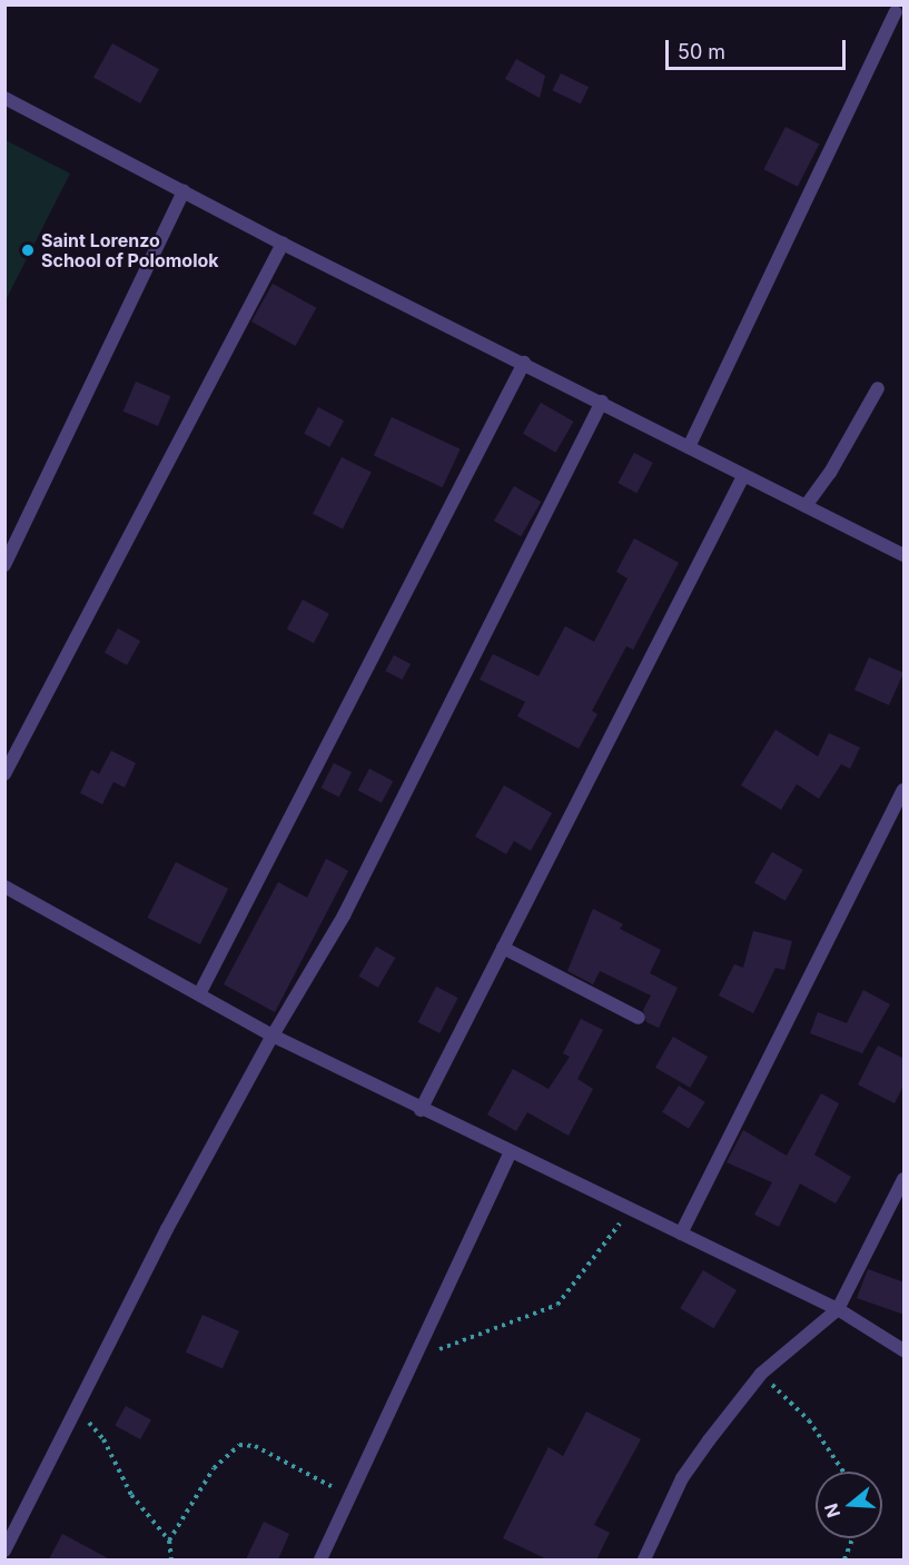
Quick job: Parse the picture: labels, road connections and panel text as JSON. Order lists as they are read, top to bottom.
{
  "places": ["Saint Lorenzo School of Polomolok"],
  "scale_bar": "50 m",
  "north": "left"
}
